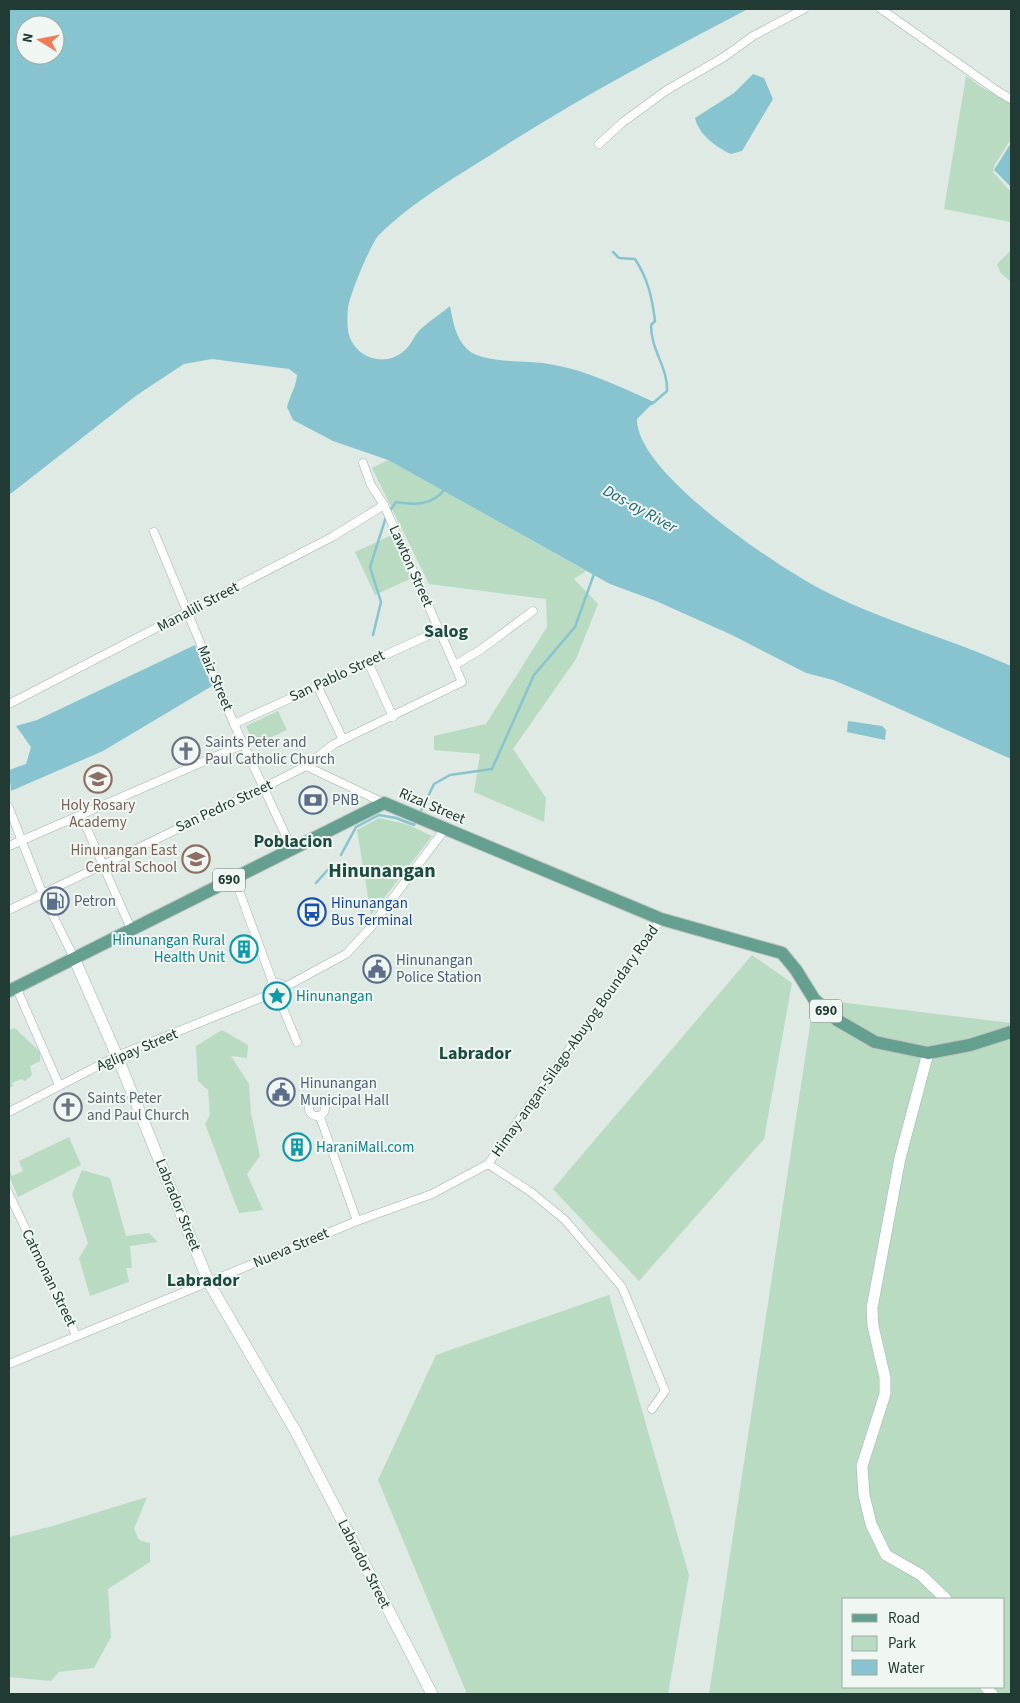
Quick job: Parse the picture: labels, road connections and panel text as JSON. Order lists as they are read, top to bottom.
{
  "streets": {
    "main road": ["Rizal Street", "690"],
    "street": [
      "Lawton Street",
      "Manalili Street",
      "San Pablo Street",
      "Maiz Street",
      "San Pedro Street",
      "Himay-angan-Silago-Abuyog Boundary Road",
      "Aglipay Street",
      "Labrador Street",
      "Nueva Street",
      "Catmonan Street"
    ]
  },
  "crossings": [
    ["Lawton Street", "Manalili Street"],
    ["Lawton Street", "San Pablo Street"],
    ["Lawton Street", "San Pedro Street"],
    ["Manalili Street", "Maiz Street"],
    ["San Pablo Street", "Maiz Street"],
    ["Maiz Street", "San Pedro Street"],
    ["Maiz Street", "Rizal Street"],
    ["San Pedro Street", "Labrador Street"],
    ["Rizal Street", "690"],
    ["Rizal Street", "Himay-angan-Silago-Abuyog Boundary Road"],
    ["Rizal Street", "Labrador Street"],
    ["690", "Himay-angan-Silago-Abuyog Boundary Road"],
    ["Himay-angan-Silago-Abuyog Boundary Road", "Nueva Street"],
    ["Aglipay Street", "Labrador Street"],
    ["Labrador Street", "Nueva Street"],
    ["Nueva Street", "Catmonan Street"]
  ],
  "districts": [
    "Salog",
    "Poblacion",
    "Hinunangan",
    "Labrador",
    "Labrador"
  ],
  "water": ["Das-ay River"],
  "places": {
    "church": ["Saints Peter and Paul Catholic Church", "Saints Peter and Paul Church"],
    "school or university": ["Holy Rosary Academy", "Hinunangan East Central School"],
    "bank": ["PNB"],
    "fuel station": ["Petron"],
    "bus stop": ["Hinunangan Bus Terminal"],
    "building": ["Hinunangan Rural Health Unit", "HaraniMall.com"],
    "public building": ["Hinunangan Police Station", "Hinunangan Municipal Hall"],
    "place": ["Hinunangan"]
  },
  "legend": ["Road", "Park", "Water"],
  "north": "left"
}
